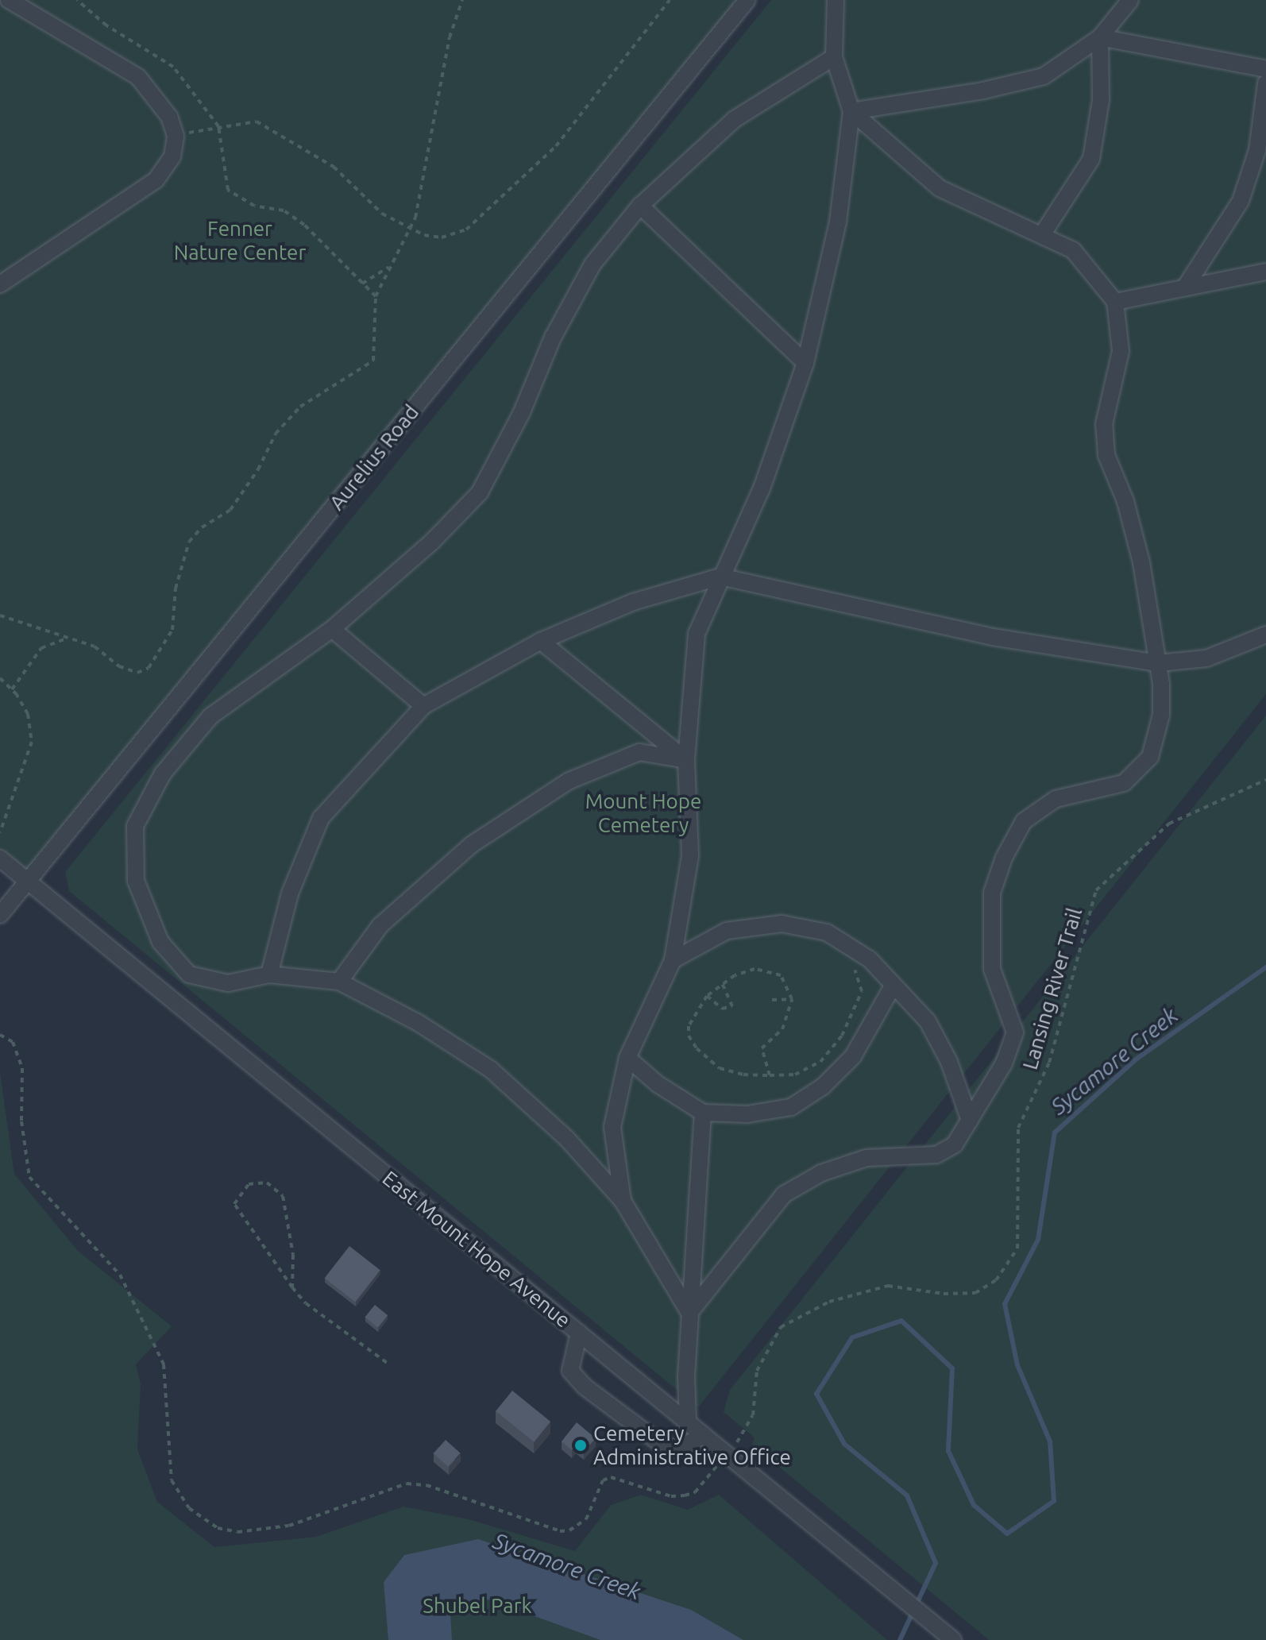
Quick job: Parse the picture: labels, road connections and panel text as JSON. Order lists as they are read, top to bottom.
{
  "streets": {
    "street": ["Aurelius Road", "East Mount Hope Avenue"],
    "path": ["Lansing River Trail"]
  },
  "crossings": [
    ["Aurelius Road", "East Mount Hope Avenue"]
  ],
  "water": ["Sycamore Creek"],
  "parks": ["Fenner Nature Center", "Mount Hope Cemetery", "Shubel Park"],
  "places": ["Cemetery Administrative Office"]
}
